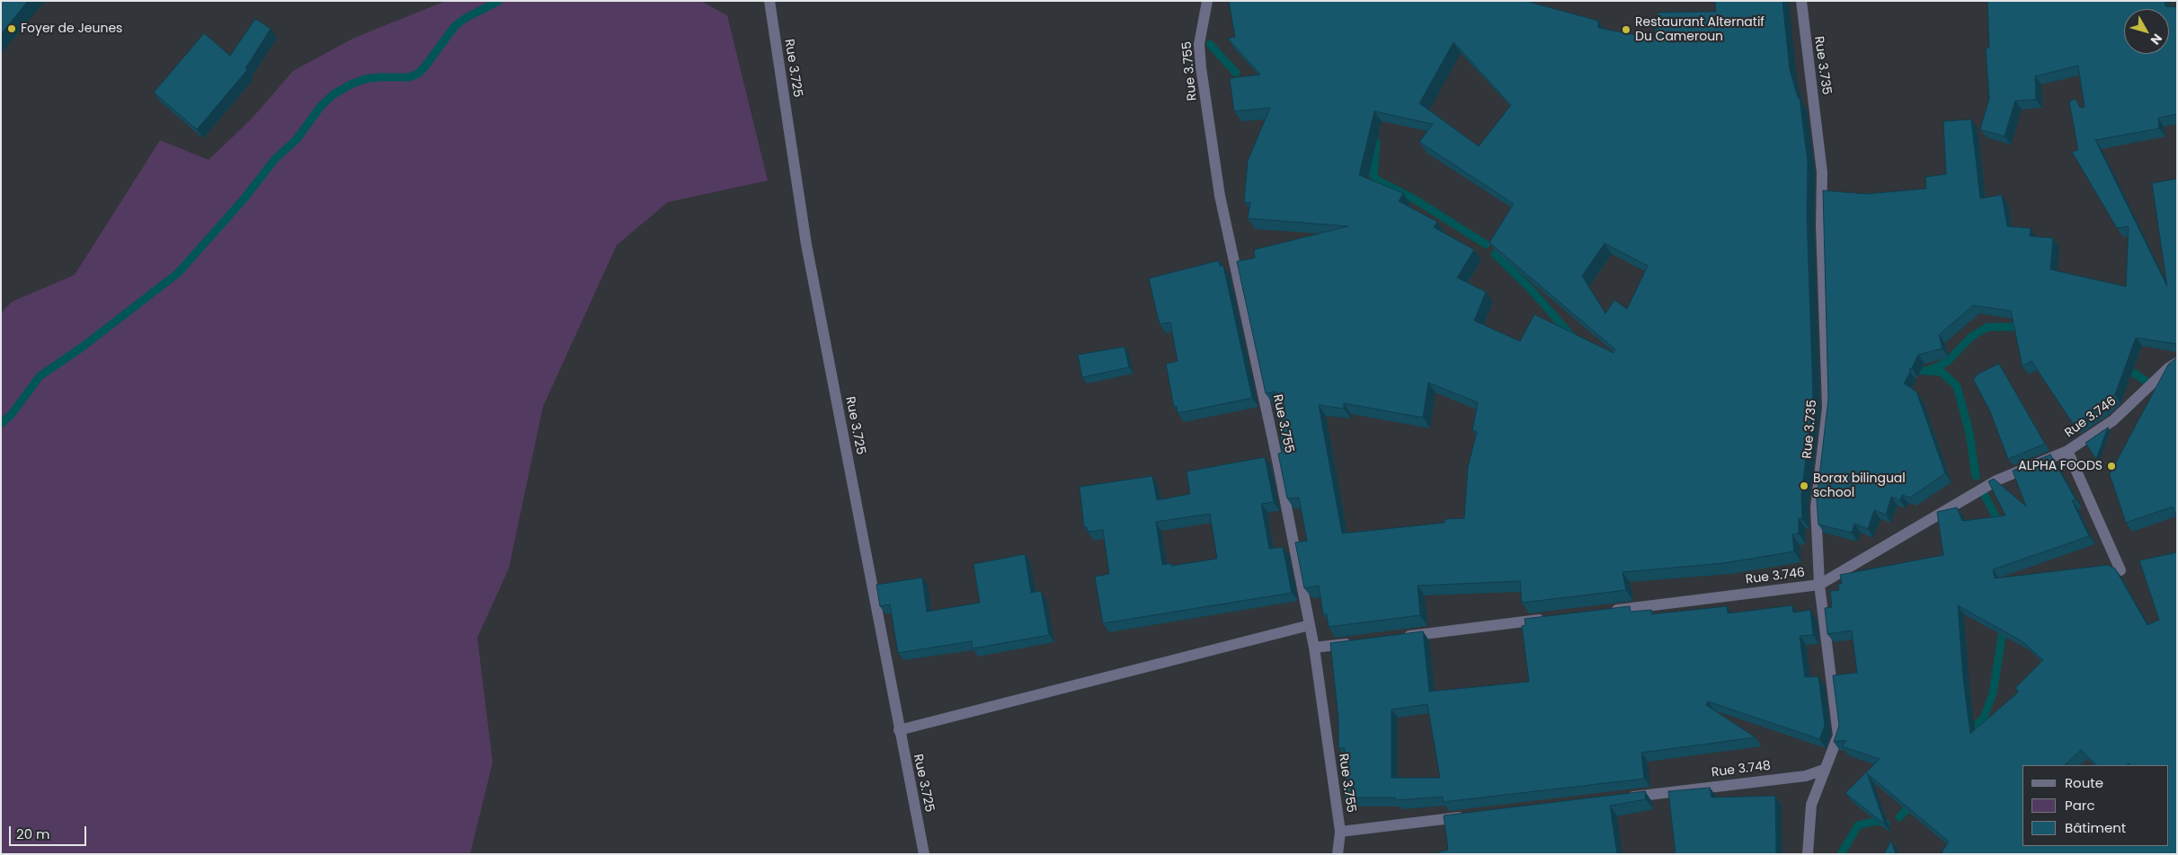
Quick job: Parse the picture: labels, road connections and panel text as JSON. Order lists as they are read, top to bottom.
{
  "streets": {
    "street": [
      "Rue 3.735",
      "Rue 3.725",
      "Rue 3.755",
      "Rue 3.746",
      "Rue 3.748"
    ]
  },
  "crossings": [
    ["Rue 3.735", "Rue 3.746"],
    ["Rue 3.735", "Rue 3.748"]
  ],
  "places": [
    "Foyer de Jeunes",
    "Restaurant Alternatif Du Cameroun",
    "ALPHA FOODS",
    "Borax bilingual school"
  ],
  "legend": ["Route", "Parc", "Bâtiment"],
  "scale_bar": "20 m",
  "north": "bottom right"
}
